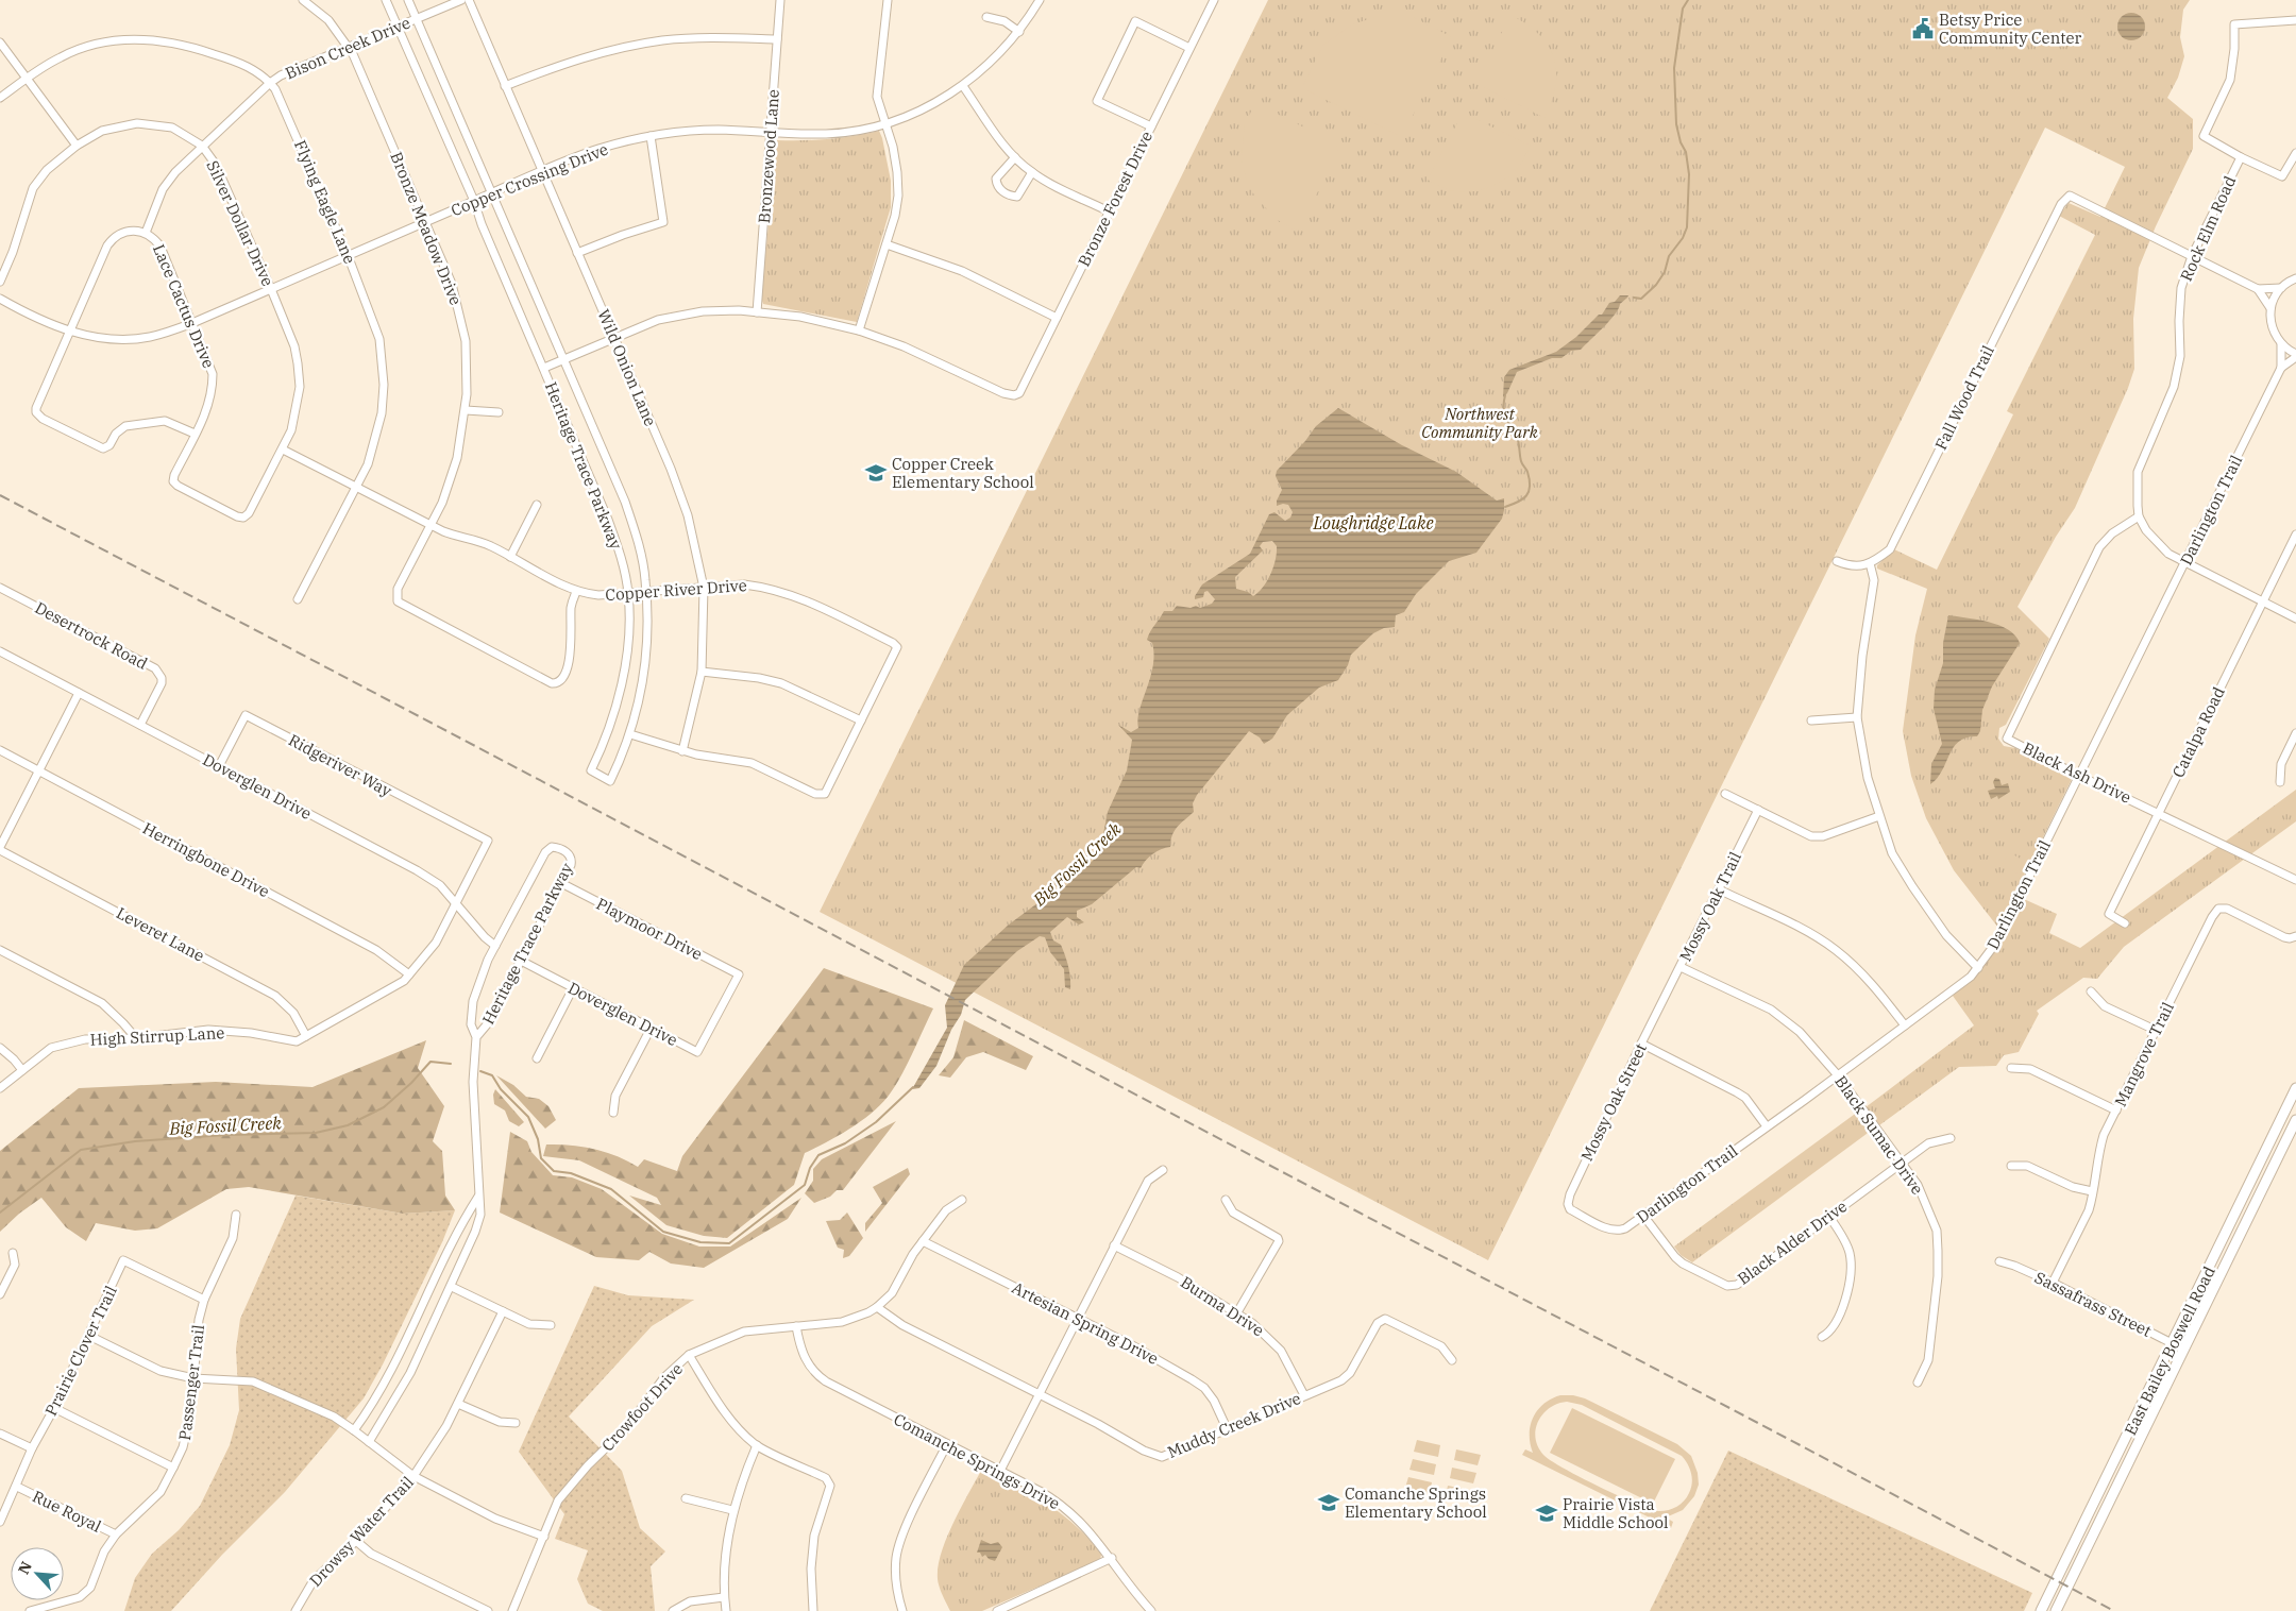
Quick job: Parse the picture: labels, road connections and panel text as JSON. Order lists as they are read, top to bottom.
{
  "streets": {
    "main road": ["East Bailey Boswell Road"],
    "street": [
      "Bison Creek Drive",
      "Bronzewood Lane",
      "Copper Crossing Drive",
      "Bronze Forest Drive",
      "Flying Eagle Lane",
      "Silver Dollar Drive",
      "Bronze Meadow Drive",
      "Rock Elm Road",
      "Lace Cactus Drive",
      "Wild Onion Lane",
      "Fall Wood Trail",
      "Heritage Trace Parkway",
      "Darlington Trail",
      "Copper River Drive",
      "Desertrock Road",
      "Catalpa Road",
      "Ridgeriver Way",
      "Black Ash Drive",
      "Doverglen Drive",
      "Herringbone Drive",
      "Mossy Oak Trail",
      "Playmoor Drive",
      "Leveret Lane",
      "High Stirrup Lane",
      "Mangrove Trail",
      "Mossy Oak Street",
      "Black Sumac Drive",
      "Black Alder Drive",
      "Sassafrass Street",
      "Burma Drive",
      "Artesian Spring Drive",
      "Prairie Clover Trail",
      "Passenger Trail",
      "Crowfoot Drive",
      "Muddy Creek Drive",
      "Comanche Springs Drive",
      "Rue Royal",
      "Drowsy Water Trail"
    ]
  },
  "crossings": [
    ["Bison Creek Drive", "Flying Eagle Lane"],
    ["Bison Creek Drive", "Silver Dollar Drive"],
    ["Bison Creek Drive", "Bronze Meadow Drive"],
    ["Bison Creek Drive", "Lace Cactus Drive"],
    ["Bison Creek Drive", "Heritage Trace Parkway"],
    ["Bronzewood Lane", "Copper Crossing Drive"],
    ["Copper Crossing Drive", "Flying Eagle Lane"],
    ["Copper Crossing Drive", "Silver Dollar Drive"],
    ["Copper Crossing Drive", "Bronze Meadow Drive"],
    ["Copper Crossing Drive", "Lace Cactus Drive"],
    ["Copper Crossing Drive", "Wild Onion Lane"],
    ["Copper Crossing Drive", "Heritage Trace Parkway"],
    ["Flying Eagle Lane", "Copper River Drive"],
    ["Silver Dollar Drive", "Lace Cactus Drive"],
    ["Silver Dollar Drive", "Copper River Drive"],
    ["Bronze Meadow Drive", "Copper River Drive"],
    ["Rock Elm Road", "Fall Wood Trail"],
    ["Rock Elm Road", "Darlington Trail"],
    ["Rock Elm Road", "Catalpa Road"],
    ["Rock Elm Road", "Black Ash Drive"],
    ["Wild Onion Lane", "Copper River Drive"],
    ["Heritage Trace Parkway", "Copper River Drive"],
    ["Heritage Trace Parkway", "Doverglen Drive"],
    ["Heritage Trace Parkway", "Playmoor Drive"],
    ["Darlington Trail", "Black Ash Drive"],
    ["Darlington Trail", "Mossy Oak Street"],
    ["Darlington Trail", "Black Sumac Drive"],
    ["Darlington Trail", "Black Alder Drive"],
    ["Desertrock Road", "Doverglen Drive"],
    ["Catalpa Road", "Black Ash Drive"],
    ["Ridgeriver Way", "Doverglen Drive"],
    ["Ridgeriver Way", "High Stirrup Lane"],
    ["Doverglen Drive", "Playmoor Drive"],
    ["Doverglen Drive", "High Stirrup Lane"],
    ["Herringbone Drive", "High Stirrup Lane"],
    ["Mossy Oak Trail", "Mossy Oak Street"],
    ["Mossy Oak Trail", "Black Sumac Drive"],
    ["Leveret Lane", "High Stirrup Lane"],
    ["Mangrove Trail", "Sassafrass Street"],
    ["Black Sumac Drive", "Black Alder Drive"],
    ["Sassafrass Street", "East Bailey Boswell Road"],
    ["Burma Drive", "Muddy Creek Drive"],
    ["Artesian Spring Drive", "Crowfoot Drive"],
    ["Artesian Spring Drive", "Muddy Creek Drive"],
    ["Prairie Clover Trail", "Passenger Trail"],
    ["Prairie Clover Trail", "Rue Royal"],
    ["Passenger Trail", "Rue Royal"],
    ["Crowfoot Drive", "Muddy Creek Drive"],
    ["Crowfoot Drive", "Comanche Springs Drive"]
  ],
  "water": ["Loughridge Lake", "Big Fossil Creek"],
  "parks": ["Northwest Community Park"],
  "places": {
    "public building": ["Betsy Price Community Center"],
    "school or university": ["Copper Creek Elementary School", "Comanche Springs Elementary School", "Prairie Vista Middle School"]
  },
  "north": "top left"
}
